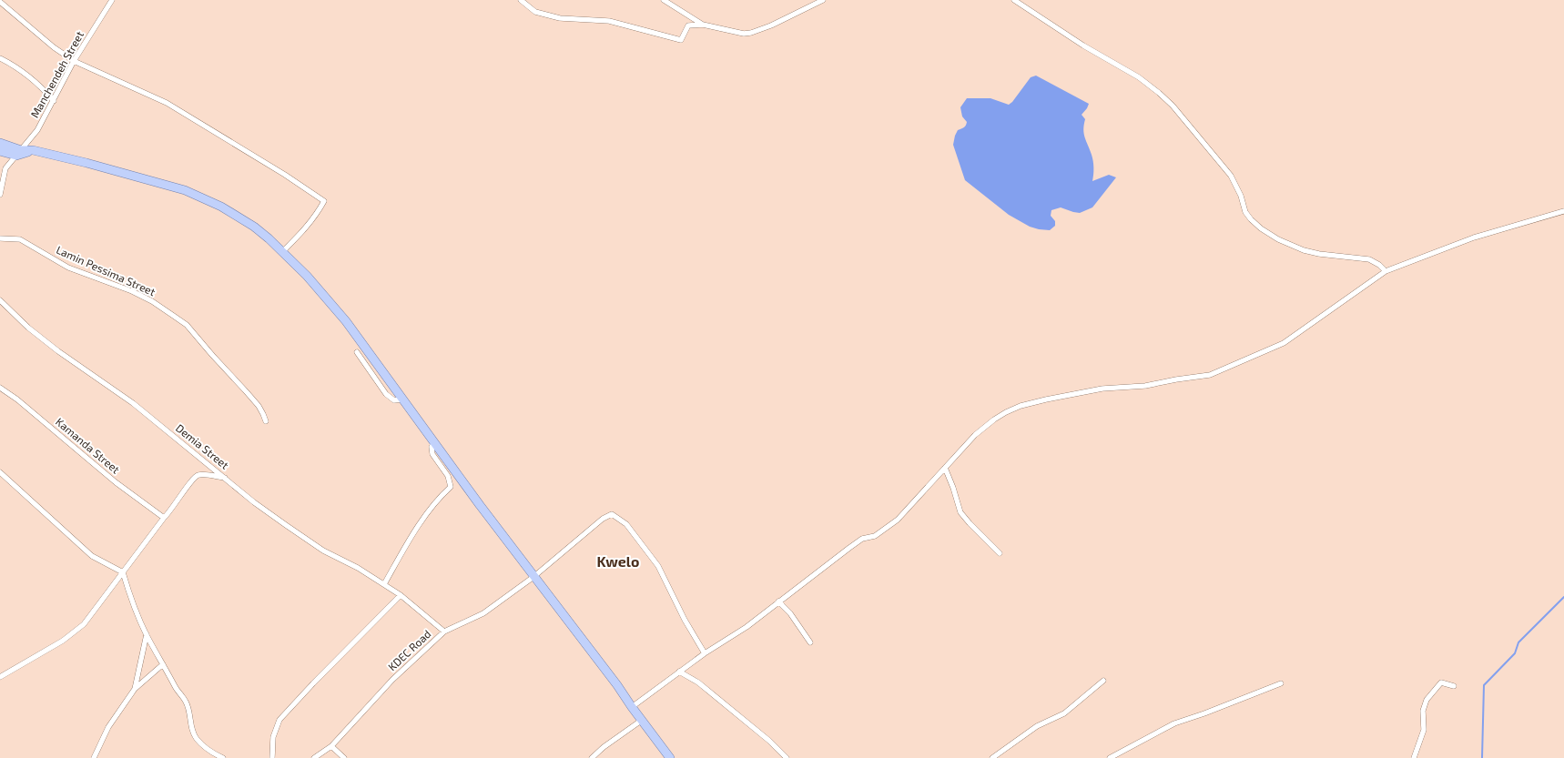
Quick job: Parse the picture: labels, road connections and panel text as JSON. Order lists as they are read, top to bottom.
{
  "streets": {
    "street": [
      "Manchendeh Street",
      "Lamin Pessima Street",
      "Kamanda Street",
      "Demia Street",
      "KDEC Road"
    ]
  },
  "crossings": [
    ["Demia Street", "KDEC Road"]
  ],
  "districts": ["Kwelo"]
}
